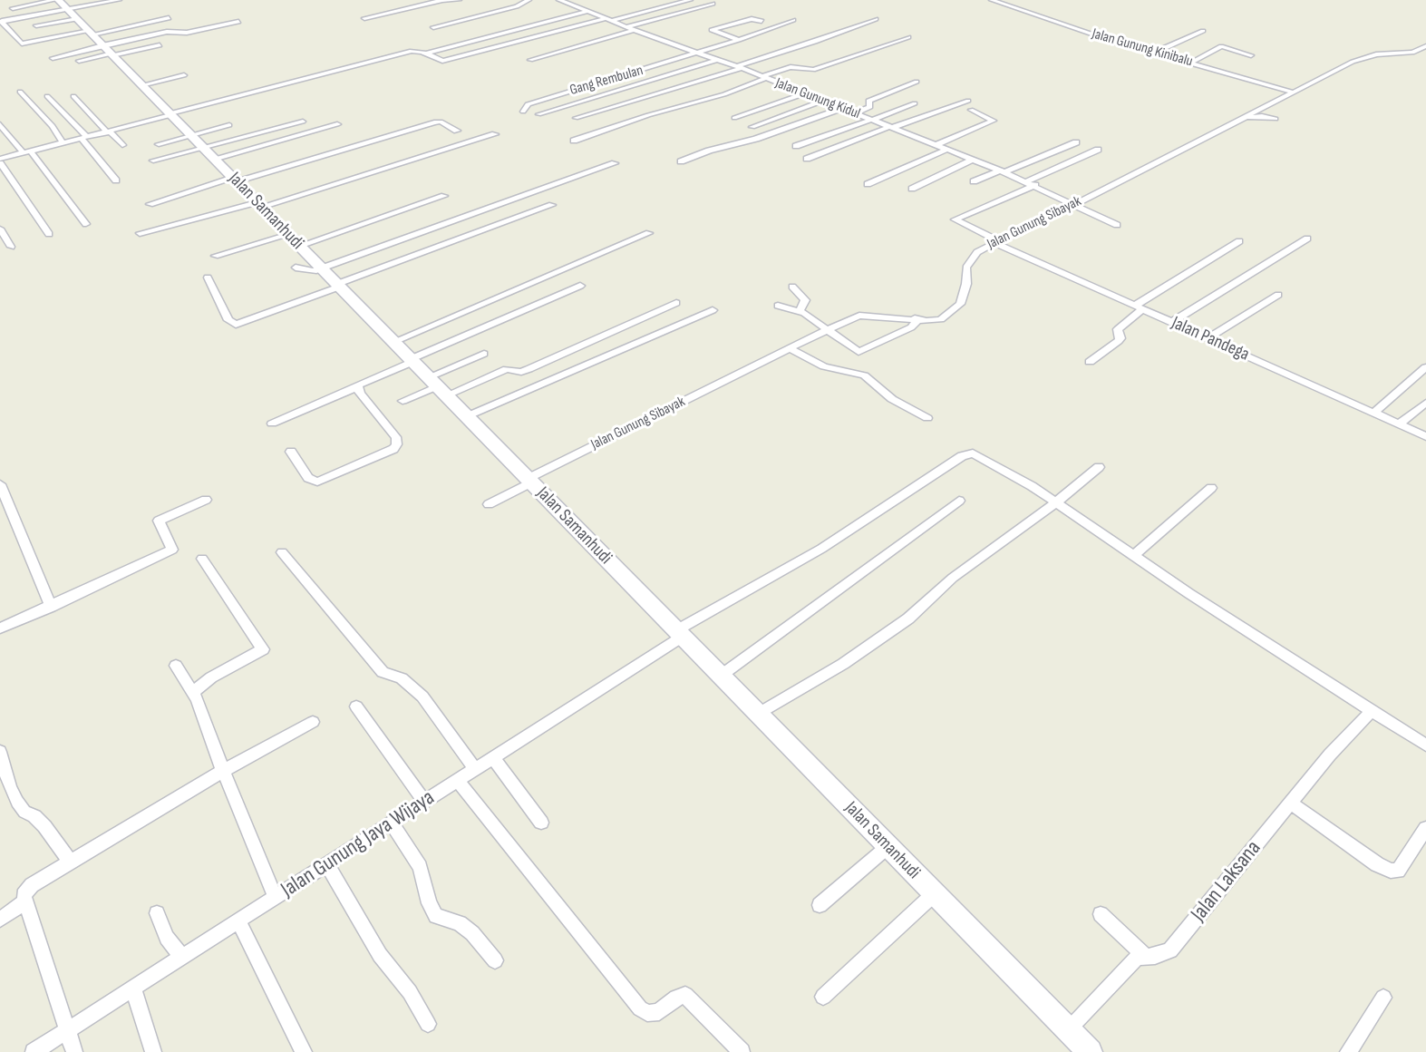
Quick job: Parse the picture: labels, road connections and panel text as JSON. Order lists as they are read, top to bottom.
{
  "streets": {
    "street": [
      "Jalan Gunung Kinibalu",
      "Gang Rembulan",
      "Jalan Gunung Kidul",
      "Jalan Samanhudi",
      "Jalan Gunung Sibayak",
      "Jalan Pandega",
      "Jalan Gunung Jaya Wijaya",
      "Jalan Laksana"
    ]
  },
  "crossings": [
    ["Jalan Gunung Kinibalu", "Jalan Gunung Sibayak"],
    ["Gang Rembulan", "Jalan Gunung Kidul"],
    ["Jalan Gunung Kidul", "Jalan Gunung Sibayak"],
    ["Jalan Gunung Kidul", "Jalan Pandega"],
    ["Jalan Samanhudi", "Jalan Gunung Sibayak"],
    ["Jalan Samanhudi", "Jalan Gunung Jaya Wijaya"],
    ["Jalan Samanhudi", "Jalan Laksana"],
    ["Jalan Gunung Sibayak", "Jalan Pandega"]
  ]
}
